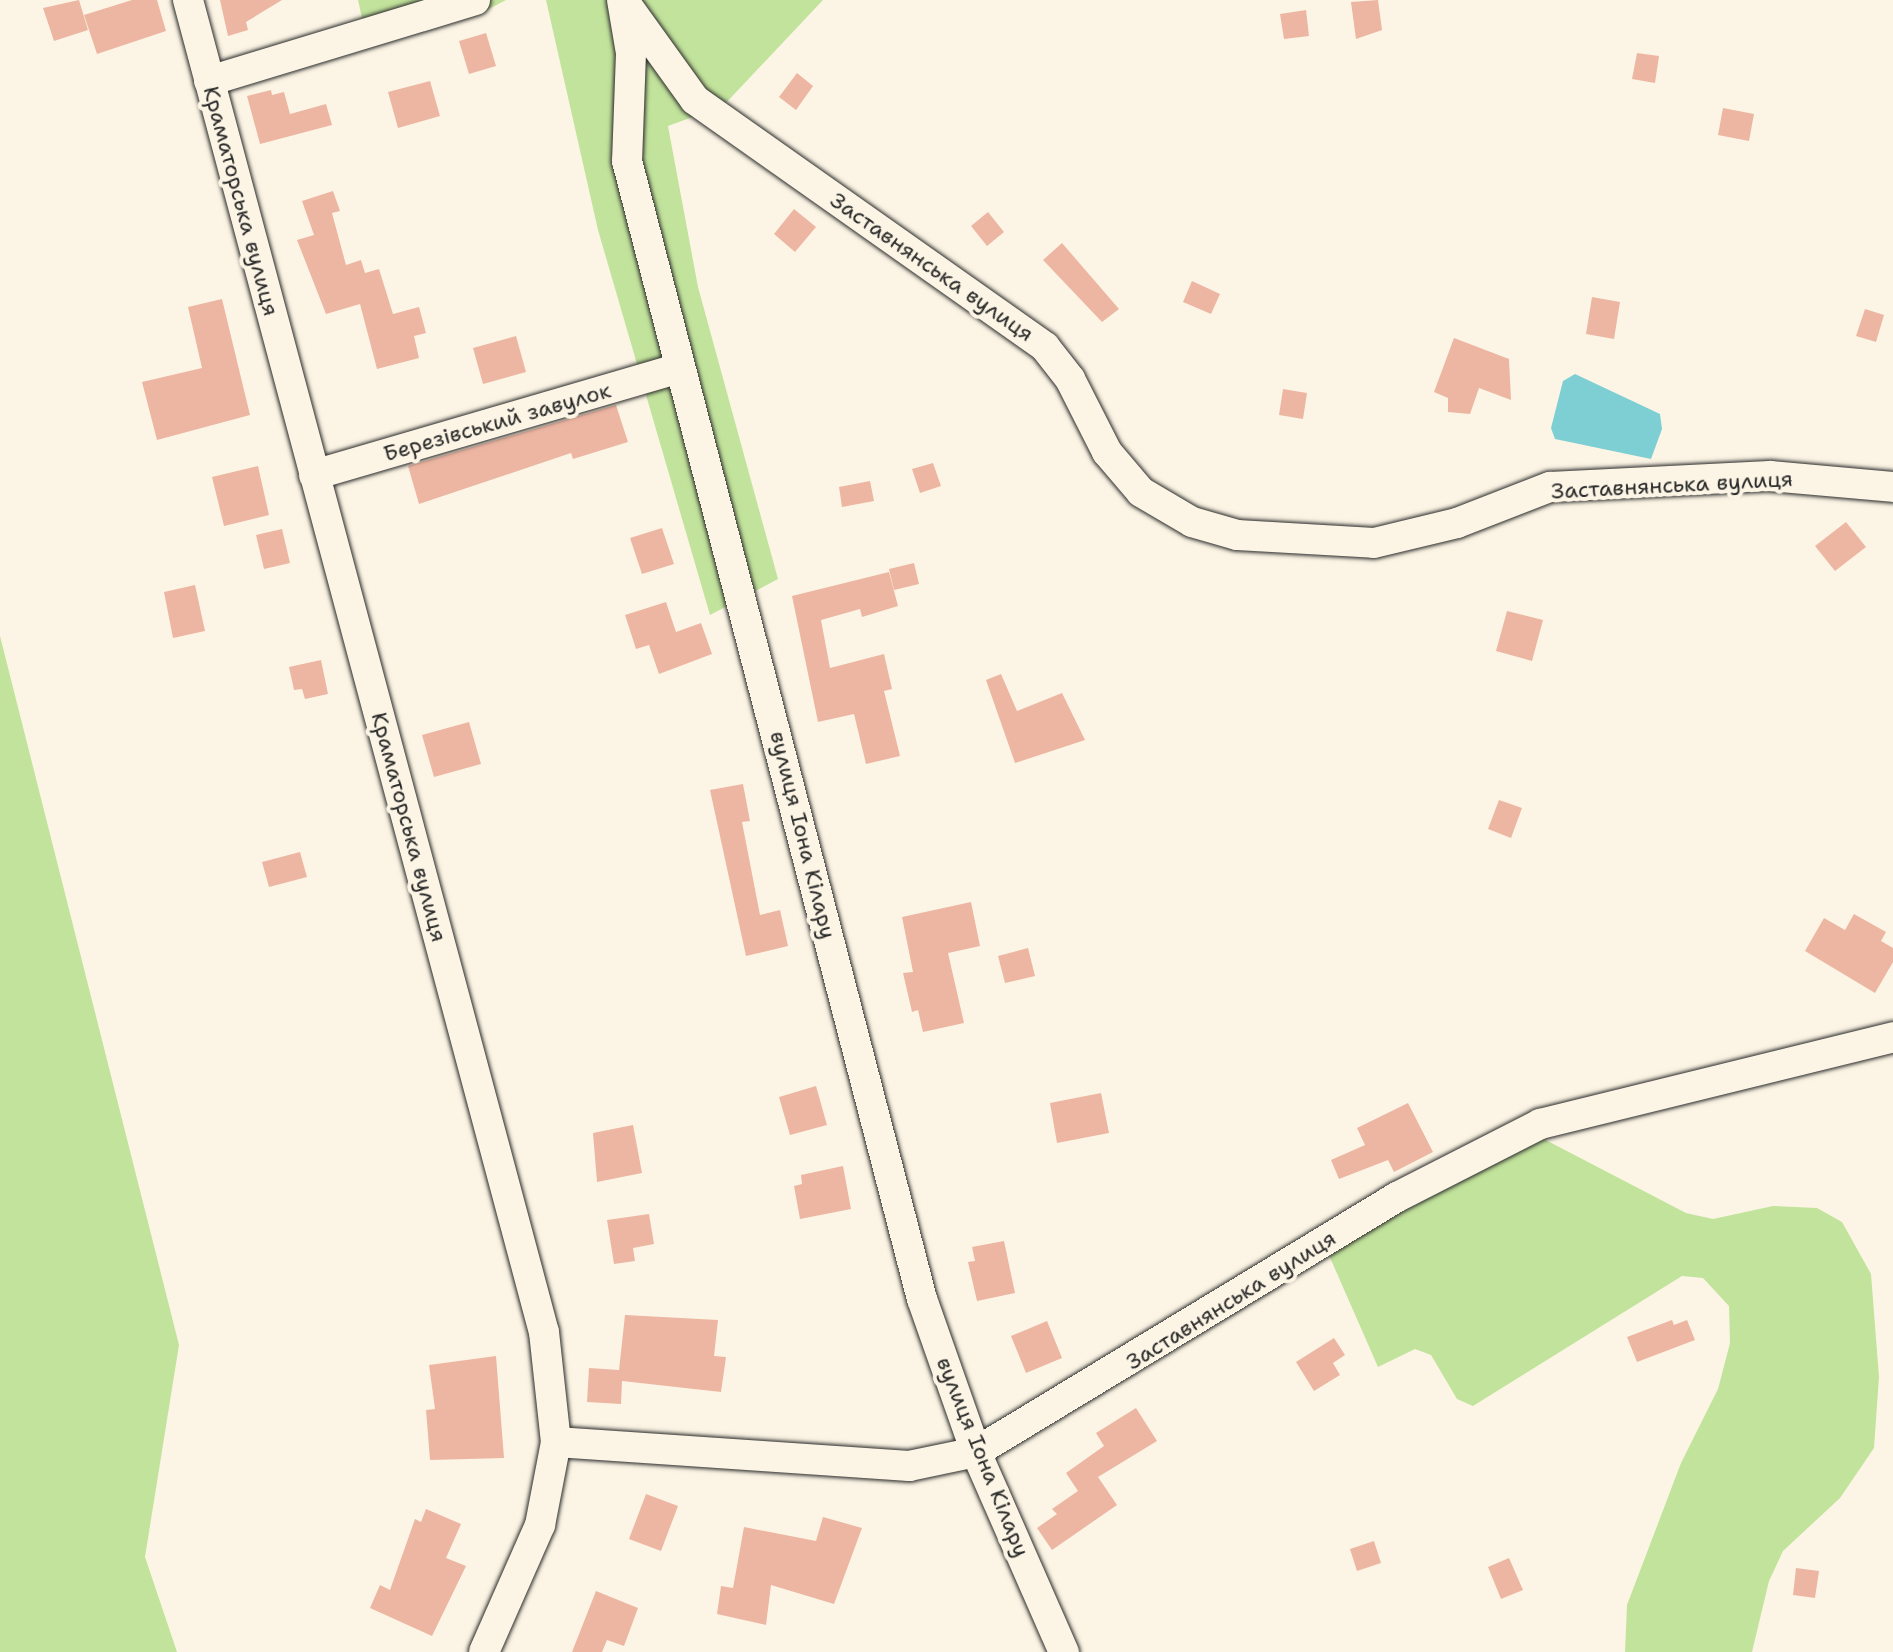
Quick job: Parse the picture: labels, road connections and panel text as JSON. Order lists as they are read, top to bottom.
{
  "streets": {
    "street": [
      "Краматорська вулиця",
      "Заставнянська вулиця",
      "Березівський завулок",
      "вулиця Іона Кілару"
    ]
  },
  "crossings": [
    ["Краматорська вулиця", "Заставнянська вулиця"],
    ["Краматорська вулиця", "Березівський завулок"],
    ["Заставнянська вулиця", "вулиця Іона Кілару"],
    ["Березівський завулок", "вулиця Іона Кілару"]
  ]
}
